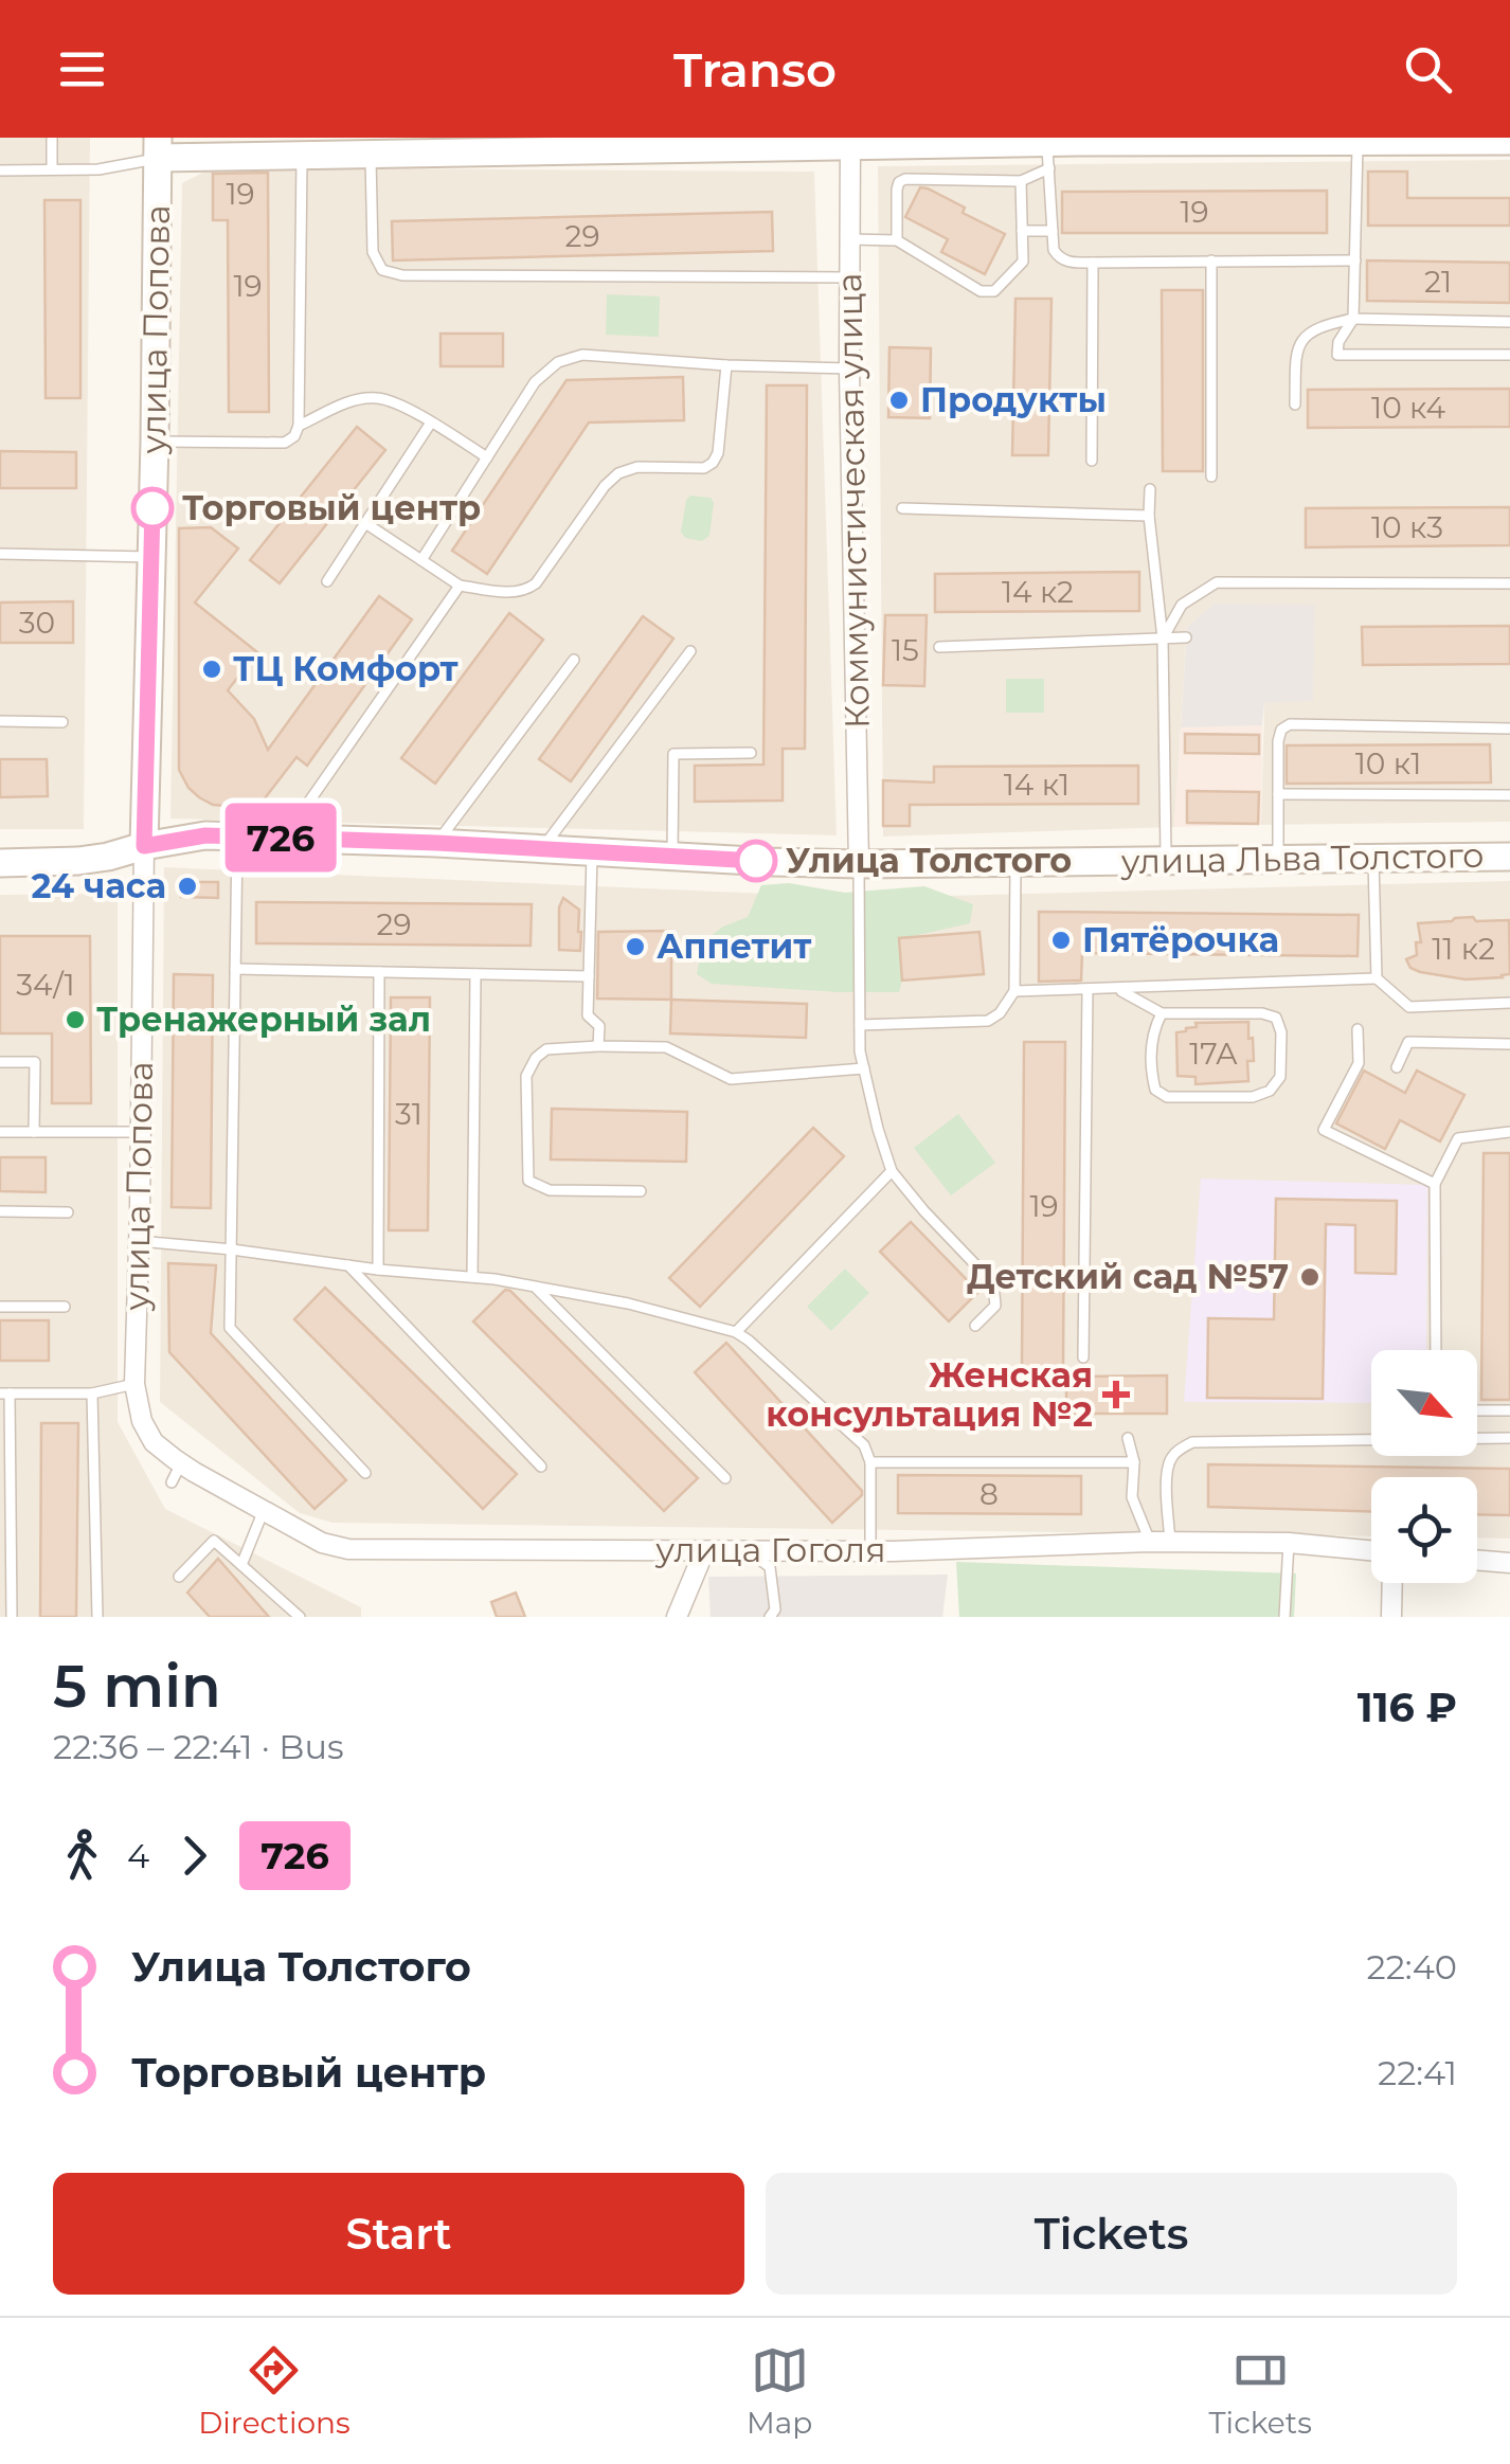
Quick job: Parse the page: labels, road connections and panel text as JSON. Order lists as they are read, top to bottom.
{
  "streets": {
    "street": [
      "улица Попова",
      "Коммунистическая улица",
      "улица Льва Толстого",
      "улица Гоголя"
    ]
  },
  "crossings": [
    ["улица Попова", "улица Льва Толстого"],
    ["улица Попова", "улица Гоголя"],
    ["Коммунистическая улица", "улица Льва Толстого"]
  ],
  "places": {
    "other": [
      "Продукты",
      "Торговый центр",
      "ТЦ Комфорт",
      "Улица Толстого",
      "24 часа",
      "Пятёрочка",
      "Аппетит",
      "Тренажерный зал",
      "Детский сад №57"
    ],
    "health": ["Женская консультация №2"]
  },
  "lines": ["bus line 726"],
  "house_numbers": [
    "19",
    "19",
    "29",
    "21",
    "19",
    "10 к4",
    "10 к3",
    "14 к2",
    "30",
    "15",
    "10 к1",
    "14 к1",
    "29",
    "11 к2",
    "34/1",
    "17А",
    "31",
    "19",
    "8"
  ],
  "north": "bottom right",
  "page": {
    "header": "Transo",
    "on_map": "726",
    "heading": ["5 min", "22:36 – 22:41 · Bus", "116 ₽"],
    "legs": ["4", "726"],
    "list": [
      {
        "name": "Улица Толстого",
        "value": "22:40"
      },
      {
        "name": "Торговый центр",
        "value": "22:41"
      }
    ],
    "buttons": ["Start", "Tickets"],
    "tabs": ["Directions", "Map", "Tickets"]
  }
}
